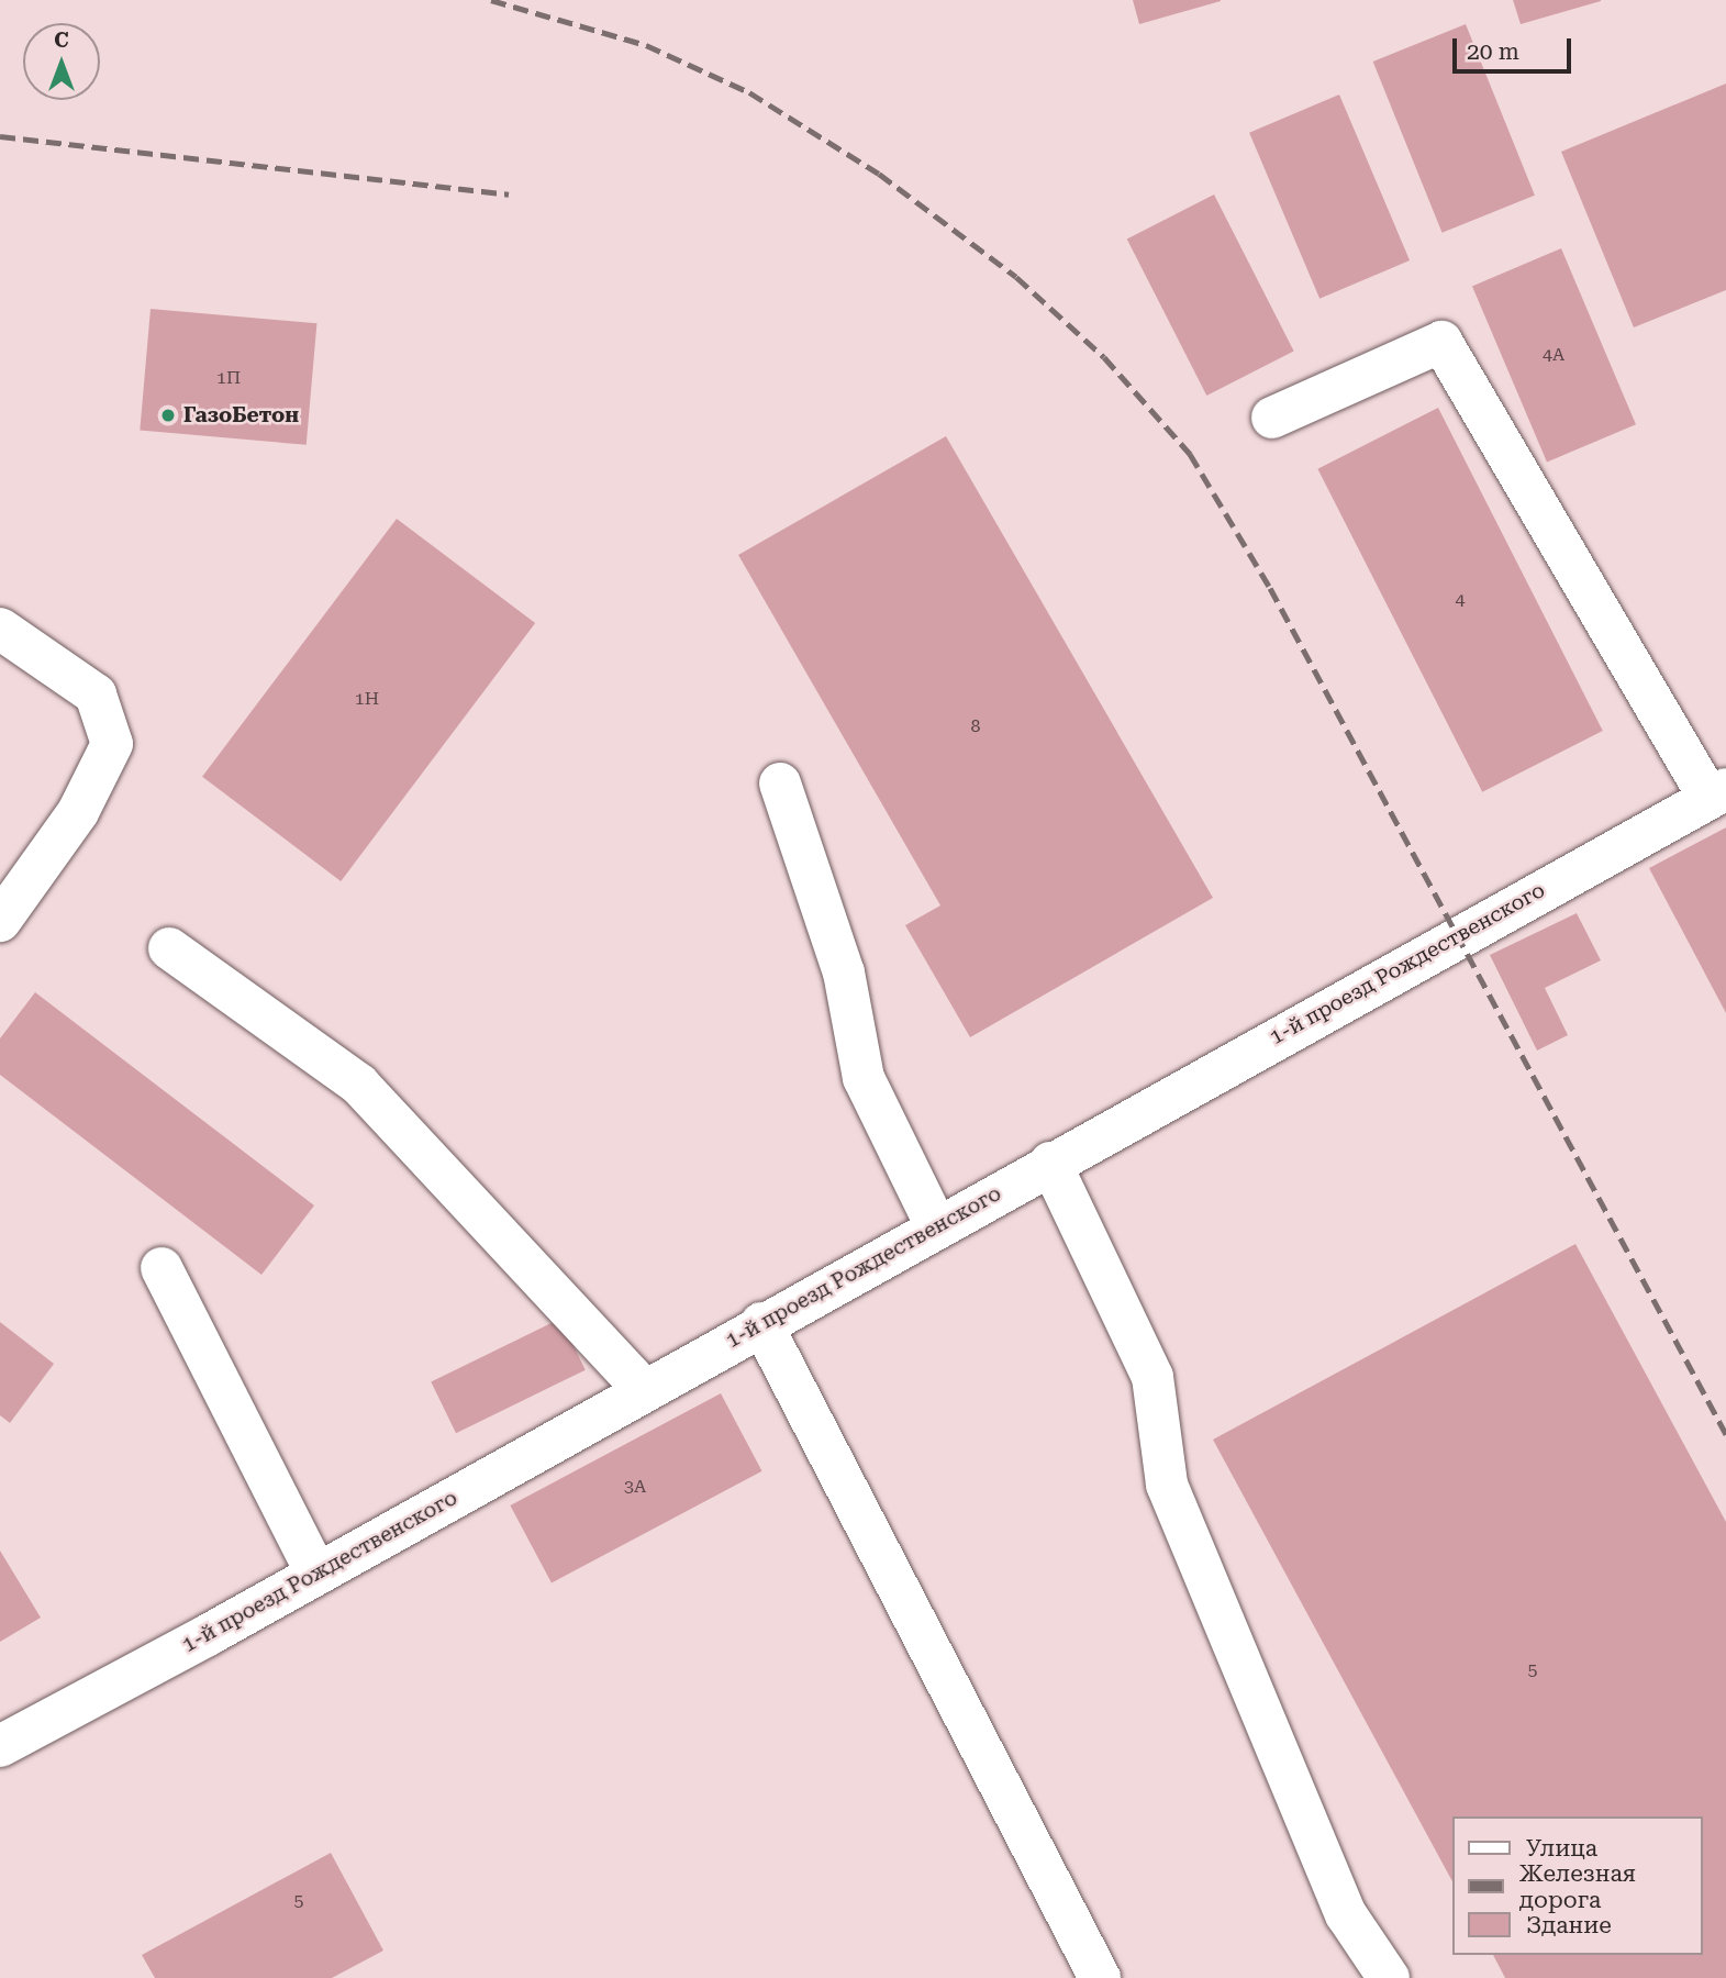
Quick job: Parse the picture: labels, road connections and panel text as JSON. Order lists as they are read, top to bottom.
{
  "streets": {
    "street": ["1-й проезд Рождественского"]
  },
  "places": ["ГазоБетон"],
  "house_numbers": [
    "4А",
    "1П",
    "4",
    "1Н",
    "8",
    "3А",
    "5",
    "5"
  ],
  "legend": ["Улица", "Железная дорога", "Здание"],
  "scale_bar": "20 m",
  "north": "top"
}
